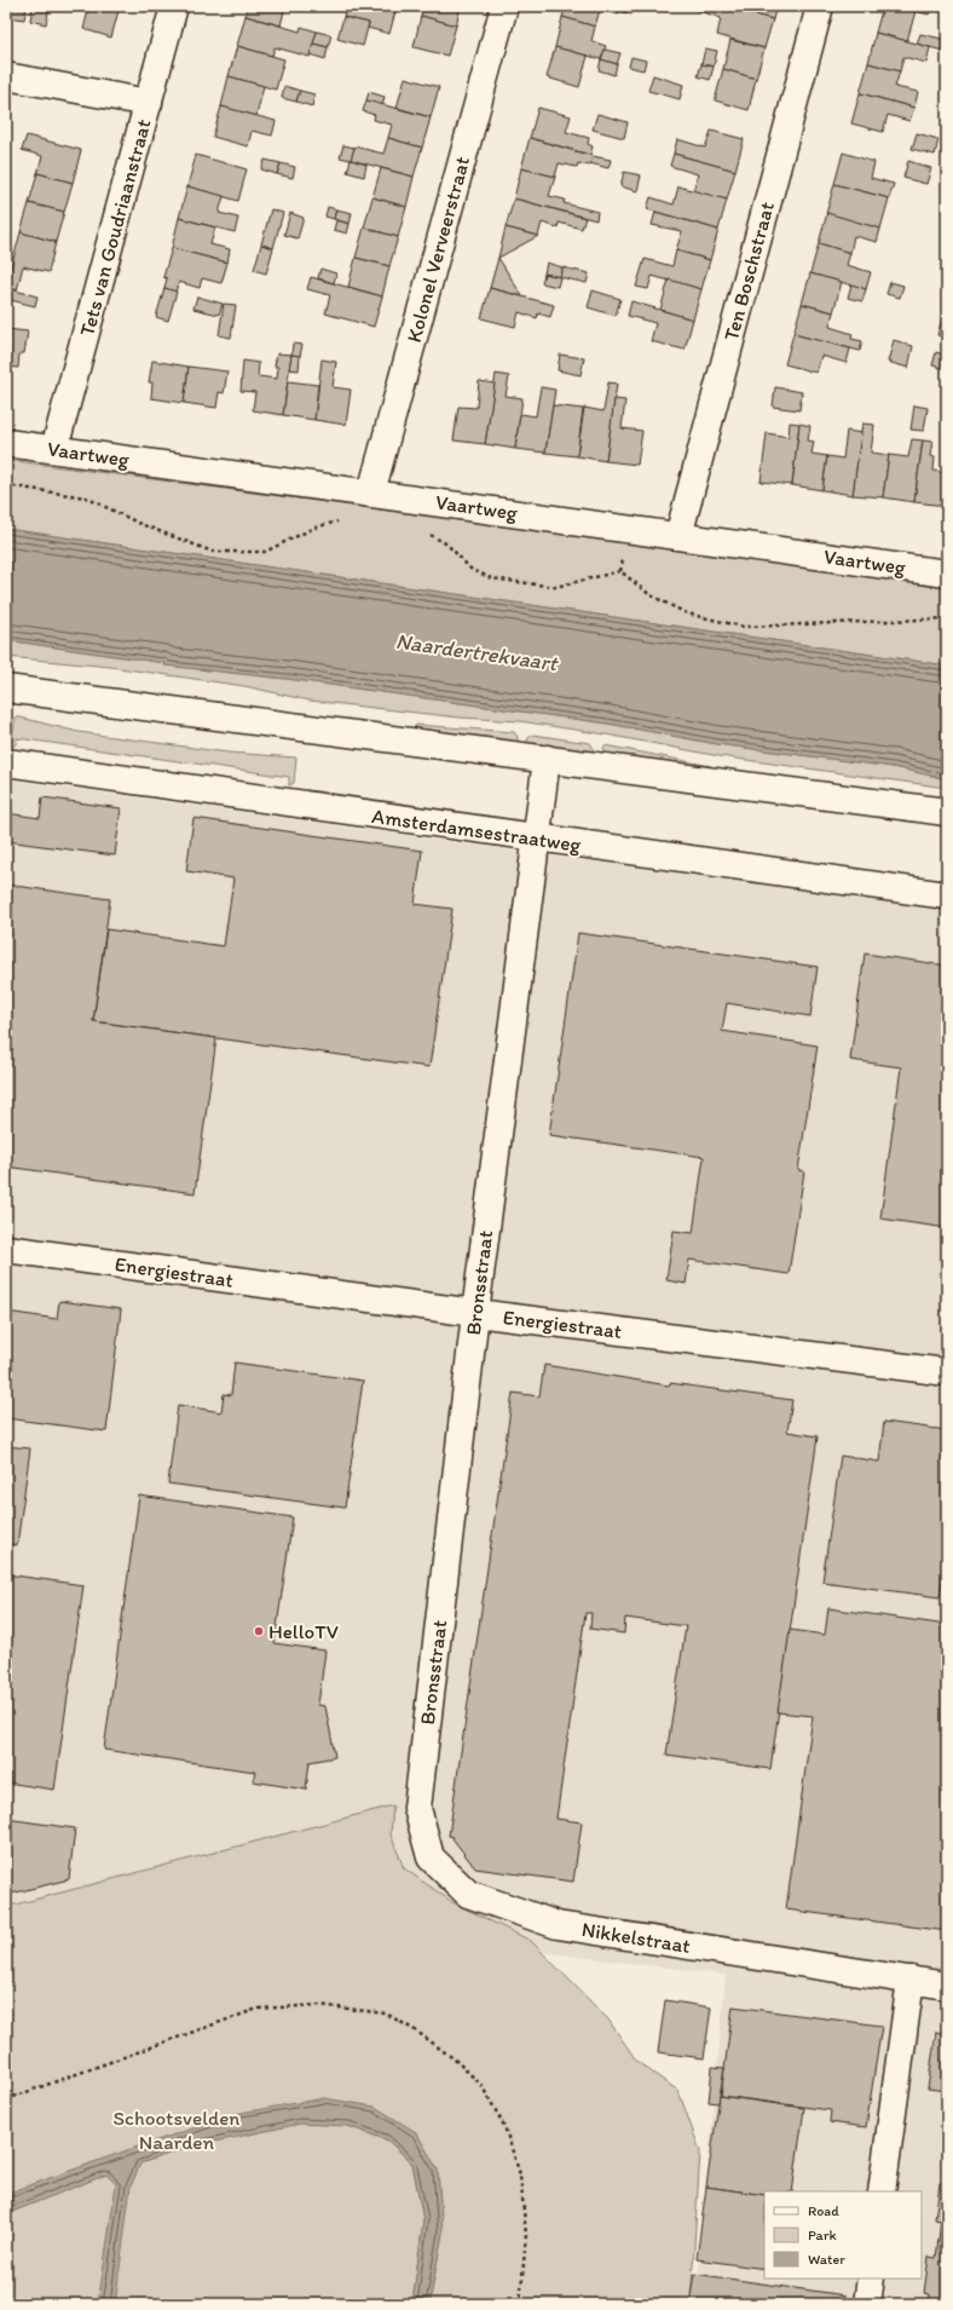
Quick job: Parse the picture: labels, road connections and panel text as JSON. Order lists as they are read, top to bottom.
{
  "streets": {
    "street": [
      "Tets van Goudriaanstraat",
      "Kolonel Verveerstraat",
      "Ten Boschstraat",
      "Vaartweg",
      "Amsterdamsestraatweg",
      "Energiestraat",
      "Bronsstraat",
      "Nikkelstraat"
    ]
  },
  "crossings": [
    ["Tets van Goudriaanstraat", "Vaartweg"],
    ["Kolonel Verveerstraat", "Vaartweg"],
    ["Ten Boschstraat", "Vaartweg"],
    ["Amsterdamsestraatweg", "Bronsstraat"],
    ["Energiestraat", "Bronsstraat"],
    ["Bronsstraat", "Nikkelstraat"]
  ],
  "water": ["Naardertrekvaart"],
  "parks": ["Schootsvelden Naarden"],
  "places": ["HelloTV"],
  "legend": ["Road", "Park", "Water"]
}
